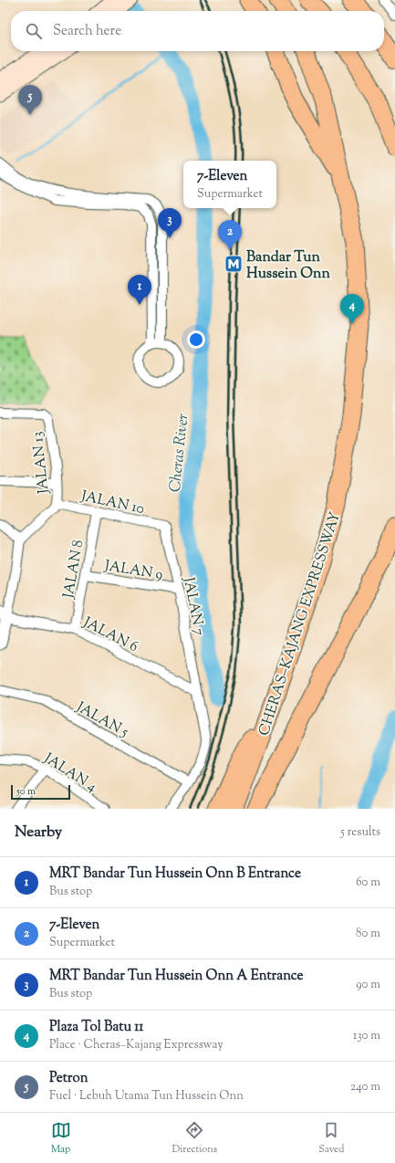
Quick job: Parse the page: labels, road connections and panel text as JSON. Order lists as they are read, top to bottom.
{
  "streets": {
    "highway": ["CHERAS–KAJANG EXPRESSWAY"],
    "street": [
      "JALAN 13",
      "JALAN 10",
      "JALAN 8",
      "JALAN 9",
      "JALAN 7",
      "JALAN 6",
      "JALAN 5",
      "JALAN 4"
    ]
  },
  "crossings": [
    ["JALAN 13", "JALAN 10"],
    ["JALAN 10", "JALAN 8"],
    ["JALAN 10", "JALAN 7"],
    ["JALAN 8", "JALAN 9"],
    ["JALAN 8", "JALAN 6"],
    ["JALAN 9", "JALAN 7"],
    ["JALAN 7", "JALAN 6"],
    ["JALAN 7", "JALAN 5"]
  ],
  "water": ["Cheras River"],
  "places": {
    "metro station": ["Bandar Tun Hussein Onn"]
  },
  "scale_bar": "50 m",
  "page": {
    "search": "Search here",
    "pins": [
      "5",
      "3",
      "2",
      "1",
      "4"
    ],
    "popup": ["7-Eleven", "Supermarket"],
    "scale": "50 m",
    "heading": ["Nearby", "5 results"],
    "list": [
      {
        "mark": "1",
        "name": "MRT Bandar Tun Hussein Onn B Entrance",
        "note": "Bus stop",
        "value": "60 m"
      },
      {
        "mark": "2",
        "name": "7-Eleven",
        "note": "Supermarket",
        "value": "80 m"
      },
      {
        "mark": "3",
        "name": "MRT Bandar Tun Hussein Onn A Entrance",
        "note": "Bus stop",
        "value": "90 m"
      },
      {
        "mark": "4",
        "name": "Plaza Tol Batu 11",
        "note": "Place · Cheras–Kajang Expressway",
        "value": "130 m"
      },
      {
        "mark": "5",
        "name": "Petron",
        "note": "Fuel · Lebuh Utama Tun Hussein Onn",
        "value": "240 m"
      }
    ],
    "nav": ["Map", "Directions", "Saved"]
  }
}
